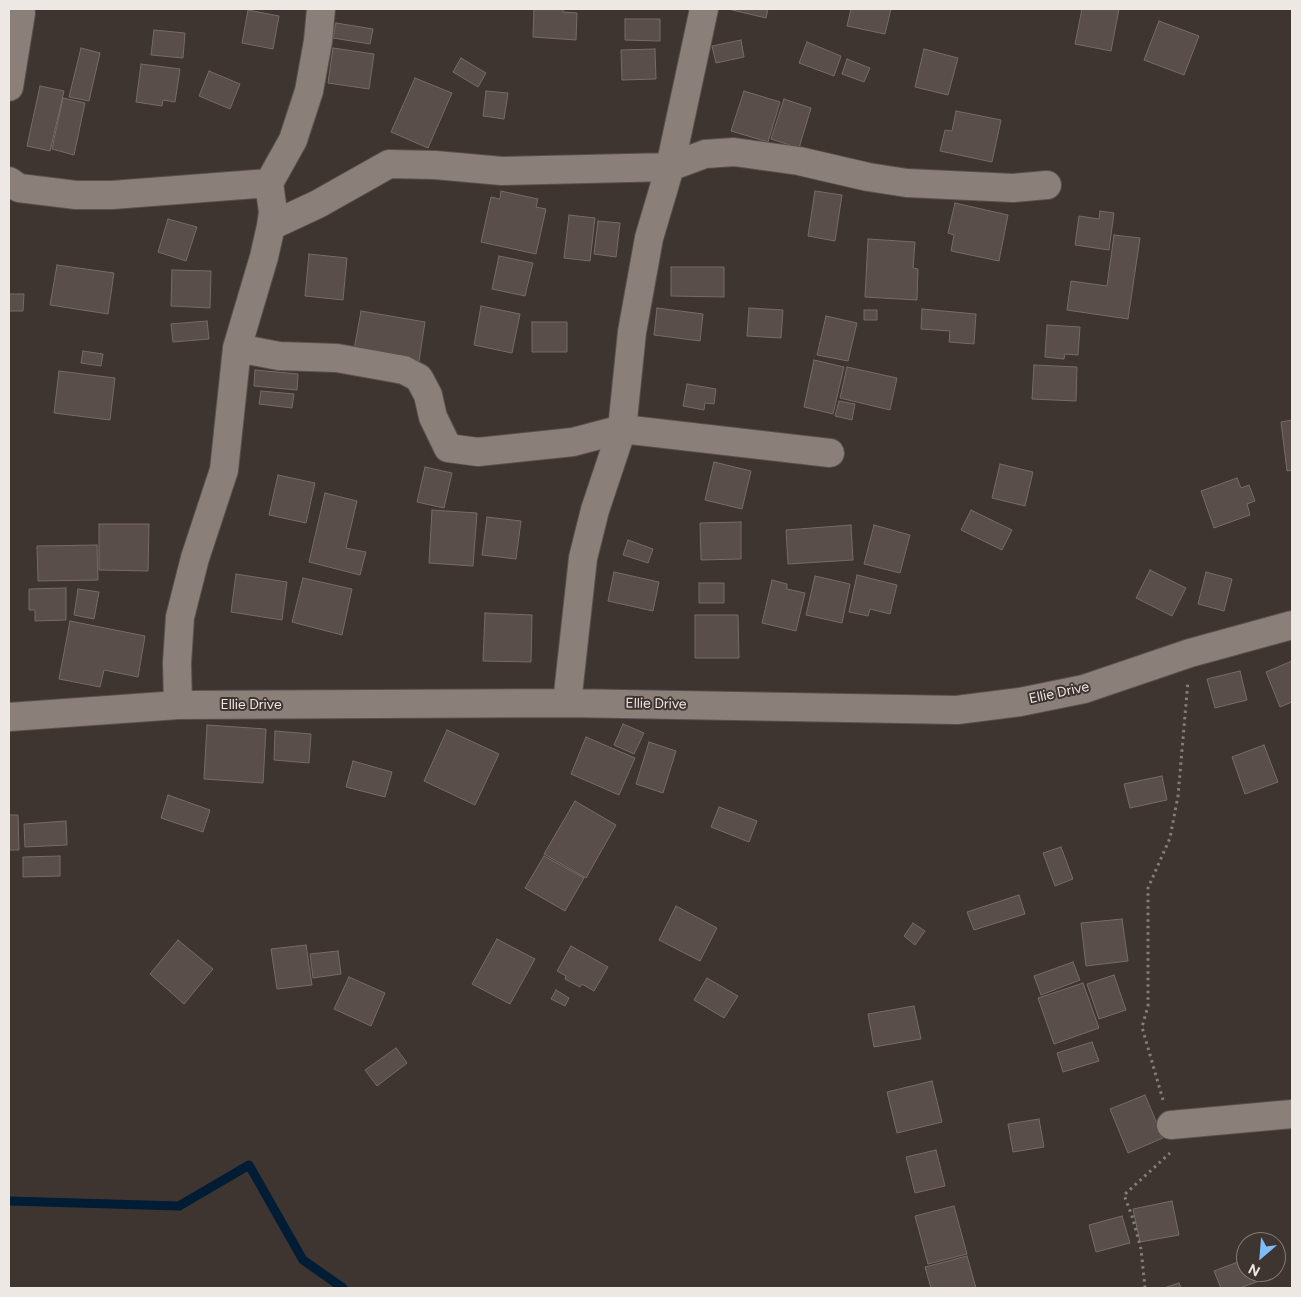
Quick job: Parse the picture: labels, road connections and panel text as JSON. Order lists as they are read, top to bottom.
{
  "streets": {
    "street": ["Ellie Drive"]
  },
  "north": "bottom left"
}
